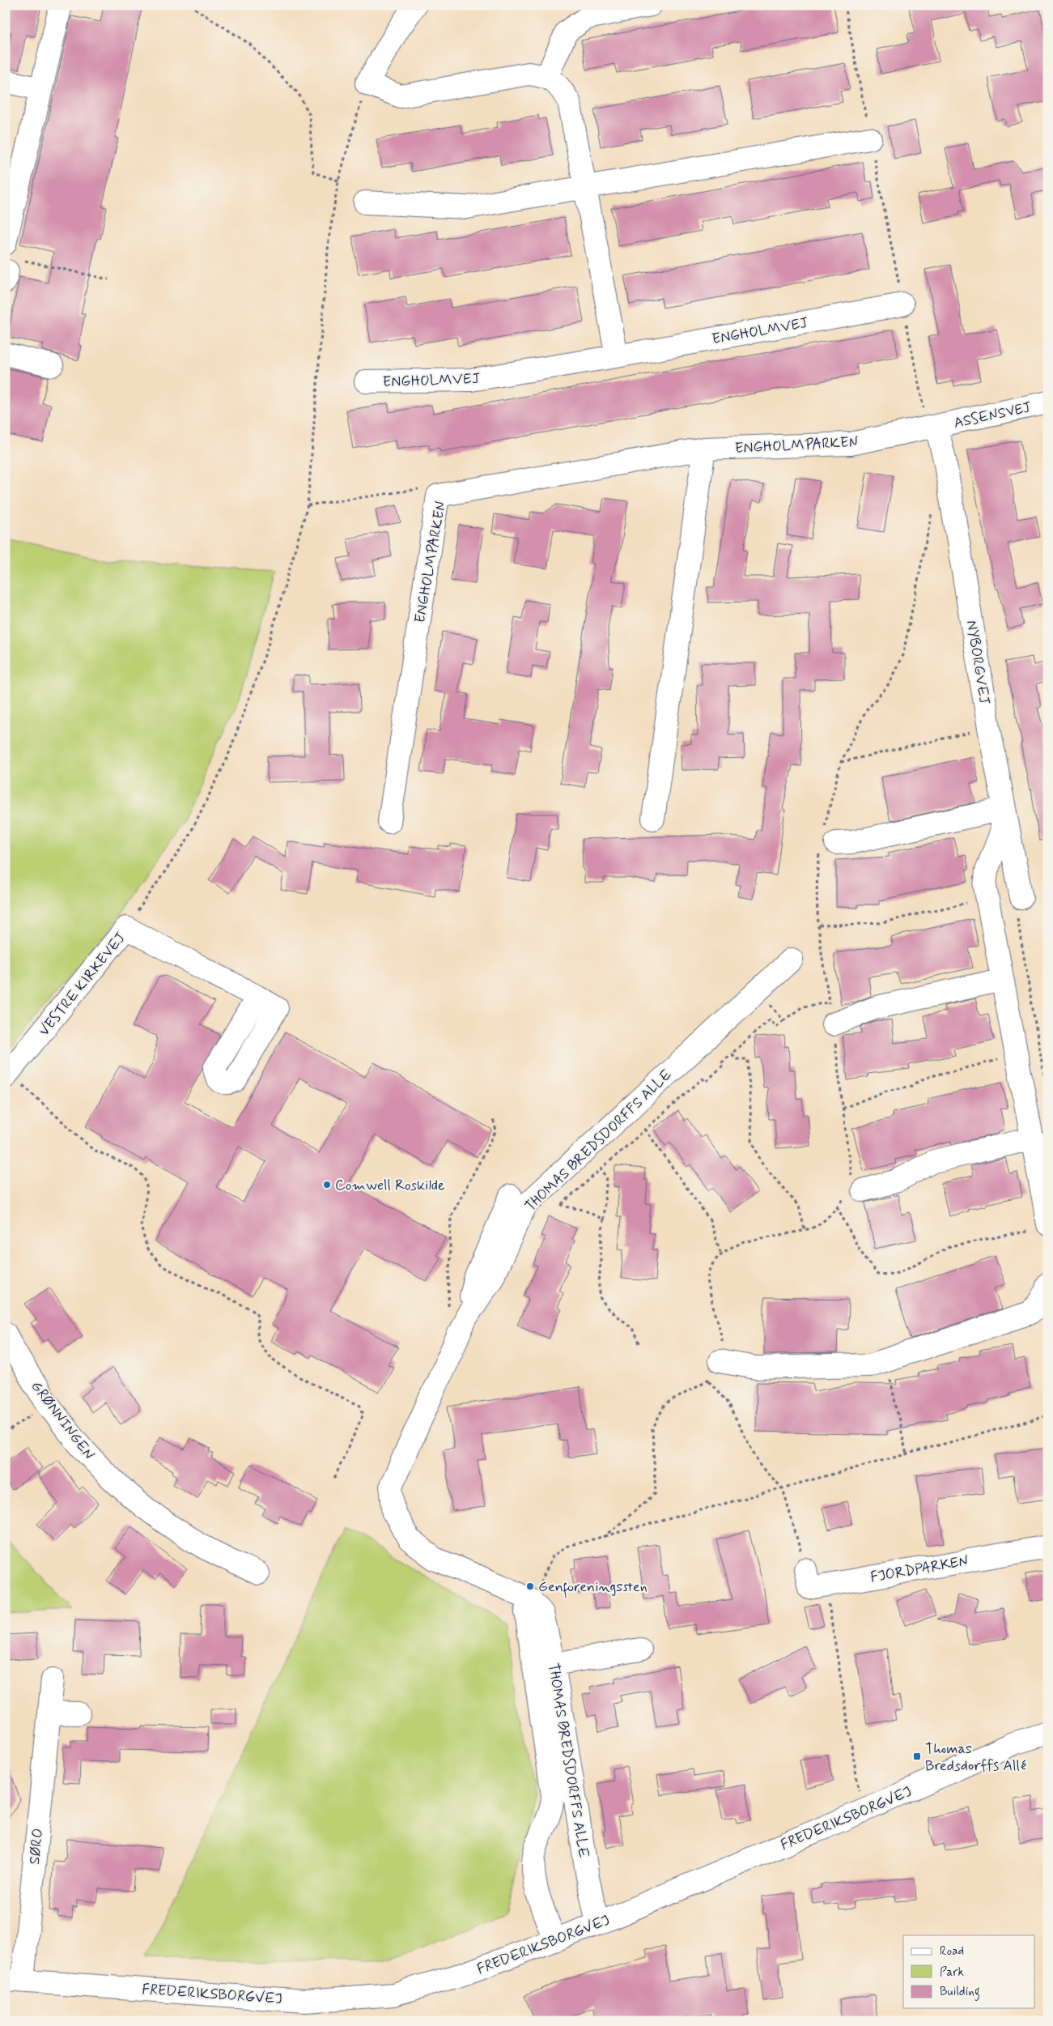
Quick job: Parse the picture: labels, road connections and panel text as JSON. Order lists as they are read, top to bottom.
{
  "streets": {
    "street": [
      "ENGHOLMVEJ",
      "ASSENSVEJ",
      "ENGHOLMPARKEN",
      "NYBORGVEJ",
      "VESTRE KIRKEVEJ",
      "THOMAS BREDSDORFFS ALLE",
      "GRØNNINGEN",
      "FJORDPARKEN",
      "FREDERIKSBORGVEJ",
      "SØRO"
    ]
  },
  "crossings": [
    ["ASSENSVEJ", "ENGHOLMPARKEN"],
    ["ASSENSVEJ", "NYBORGVEJ"],
    ["ENGHOLMPARKEN", "NYBORGVEJ"],
    ["THOMAS BREDSDORFFS ALLE", "FREDERIKSBORGVEJ"],
    ["FREDERIKSBORGVEJ", "SØRO"]
  ],
  "places": {
    "other": ["Comwell Roskilde", "Genforeningssten"],
    "transit": ["Thomas Bredsdorffs Allé"]
  },
  "legend": ["Road", "Park", "Building"]
}
